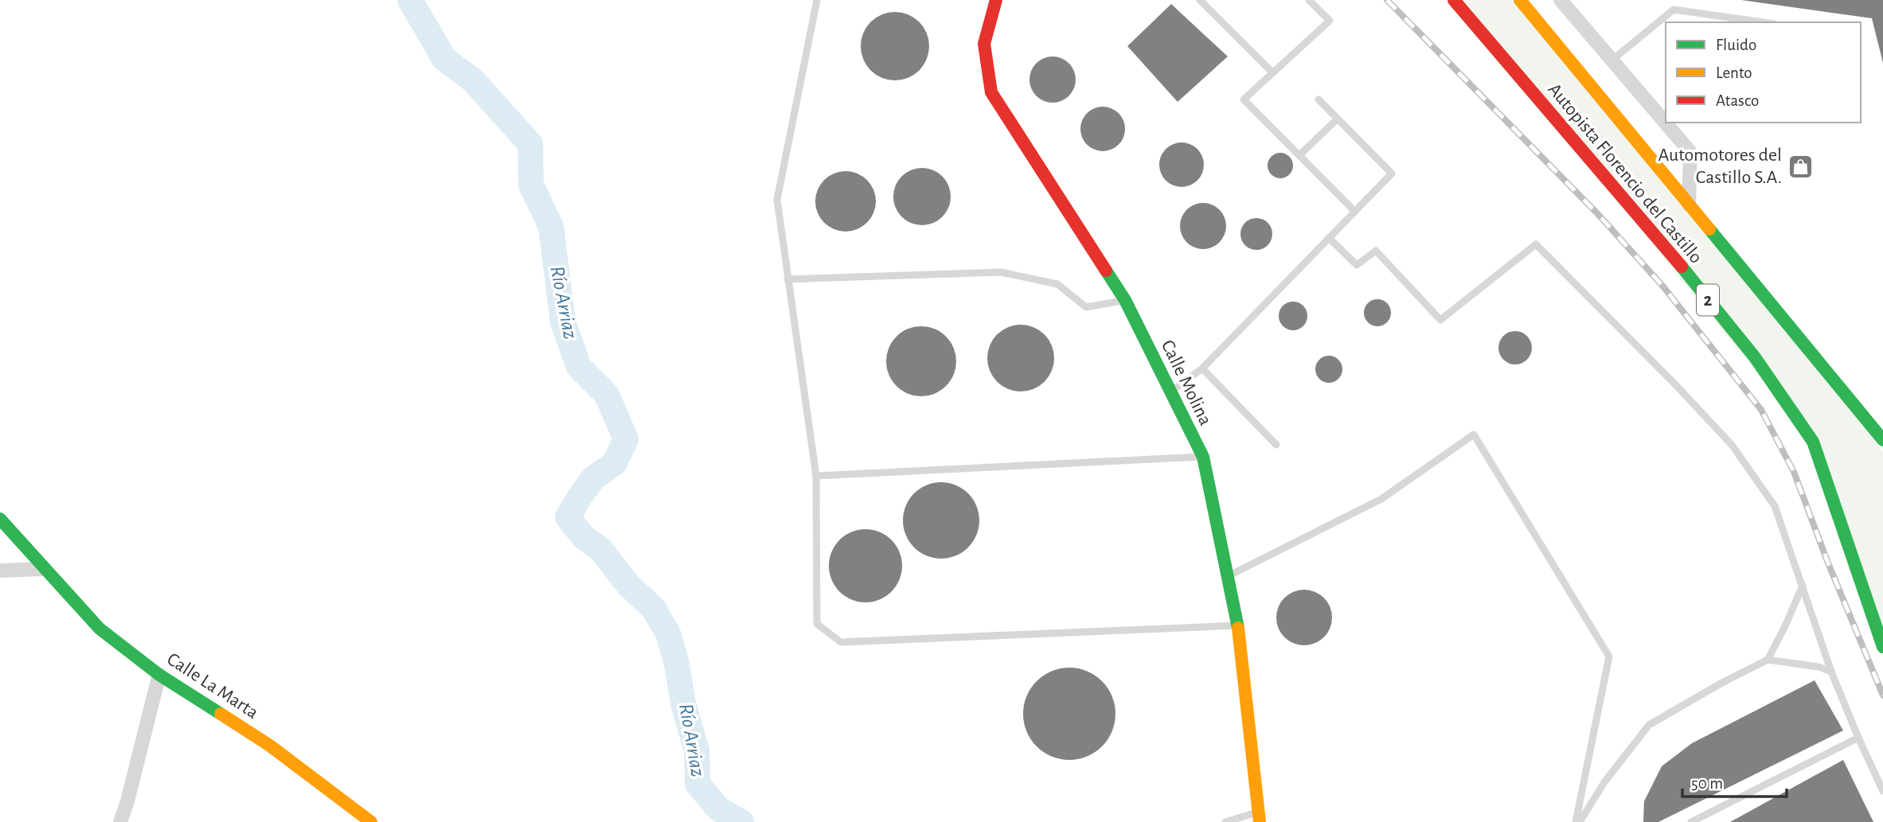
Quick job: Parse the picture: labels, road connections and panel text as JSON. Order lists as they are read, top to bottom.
{
  "streets": {
    "main road": [
      "Autopista Florencio del Castillo",
      "2",
      "Calle Molina",
      "Calle La Marta"
    ]
  },
  "water": ["Río Arriaz"],
  "places": {
    "shop": ["Automotores del Castillo S.A."]
  },
  "legend": ["Fluido", "Lento", "Atasco"],
  "scale_bar": "50 m"
}
